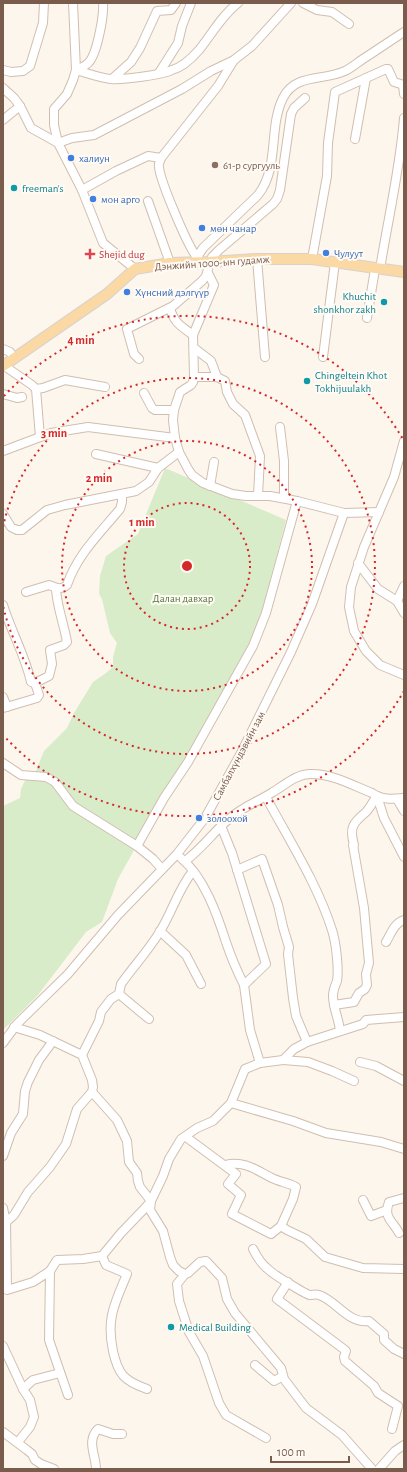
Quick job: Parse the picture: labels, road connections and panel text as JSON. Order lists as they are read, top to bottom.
{
  "streets": {
    "main road": ["Дэнжийн 1000-ын гудамж"],
    "street": ["Самбалхүндэвийн зам"]
  },
  "parks": ["Далан давхар"],
  "places": {
    "other": [
      "халиун",
      "61-р сургууль",
      "freeman's",
      "мон арго",
      "мөн чанар",
      "Чулуут",
      "Хүнсний дэлгүүр",
      "Khuchit shonkhor zakh",
      "Chingeltein Khot Tokhijuulakh",
      "золоохой",
      "Medical Building"
    ],
    "health": ["Shejid dug"]
  },
  "scale_bar": "100 m",
  "rings": [
    "4 min",
    "3 min",
    "2 min",
    "1 min"
  ]
}
